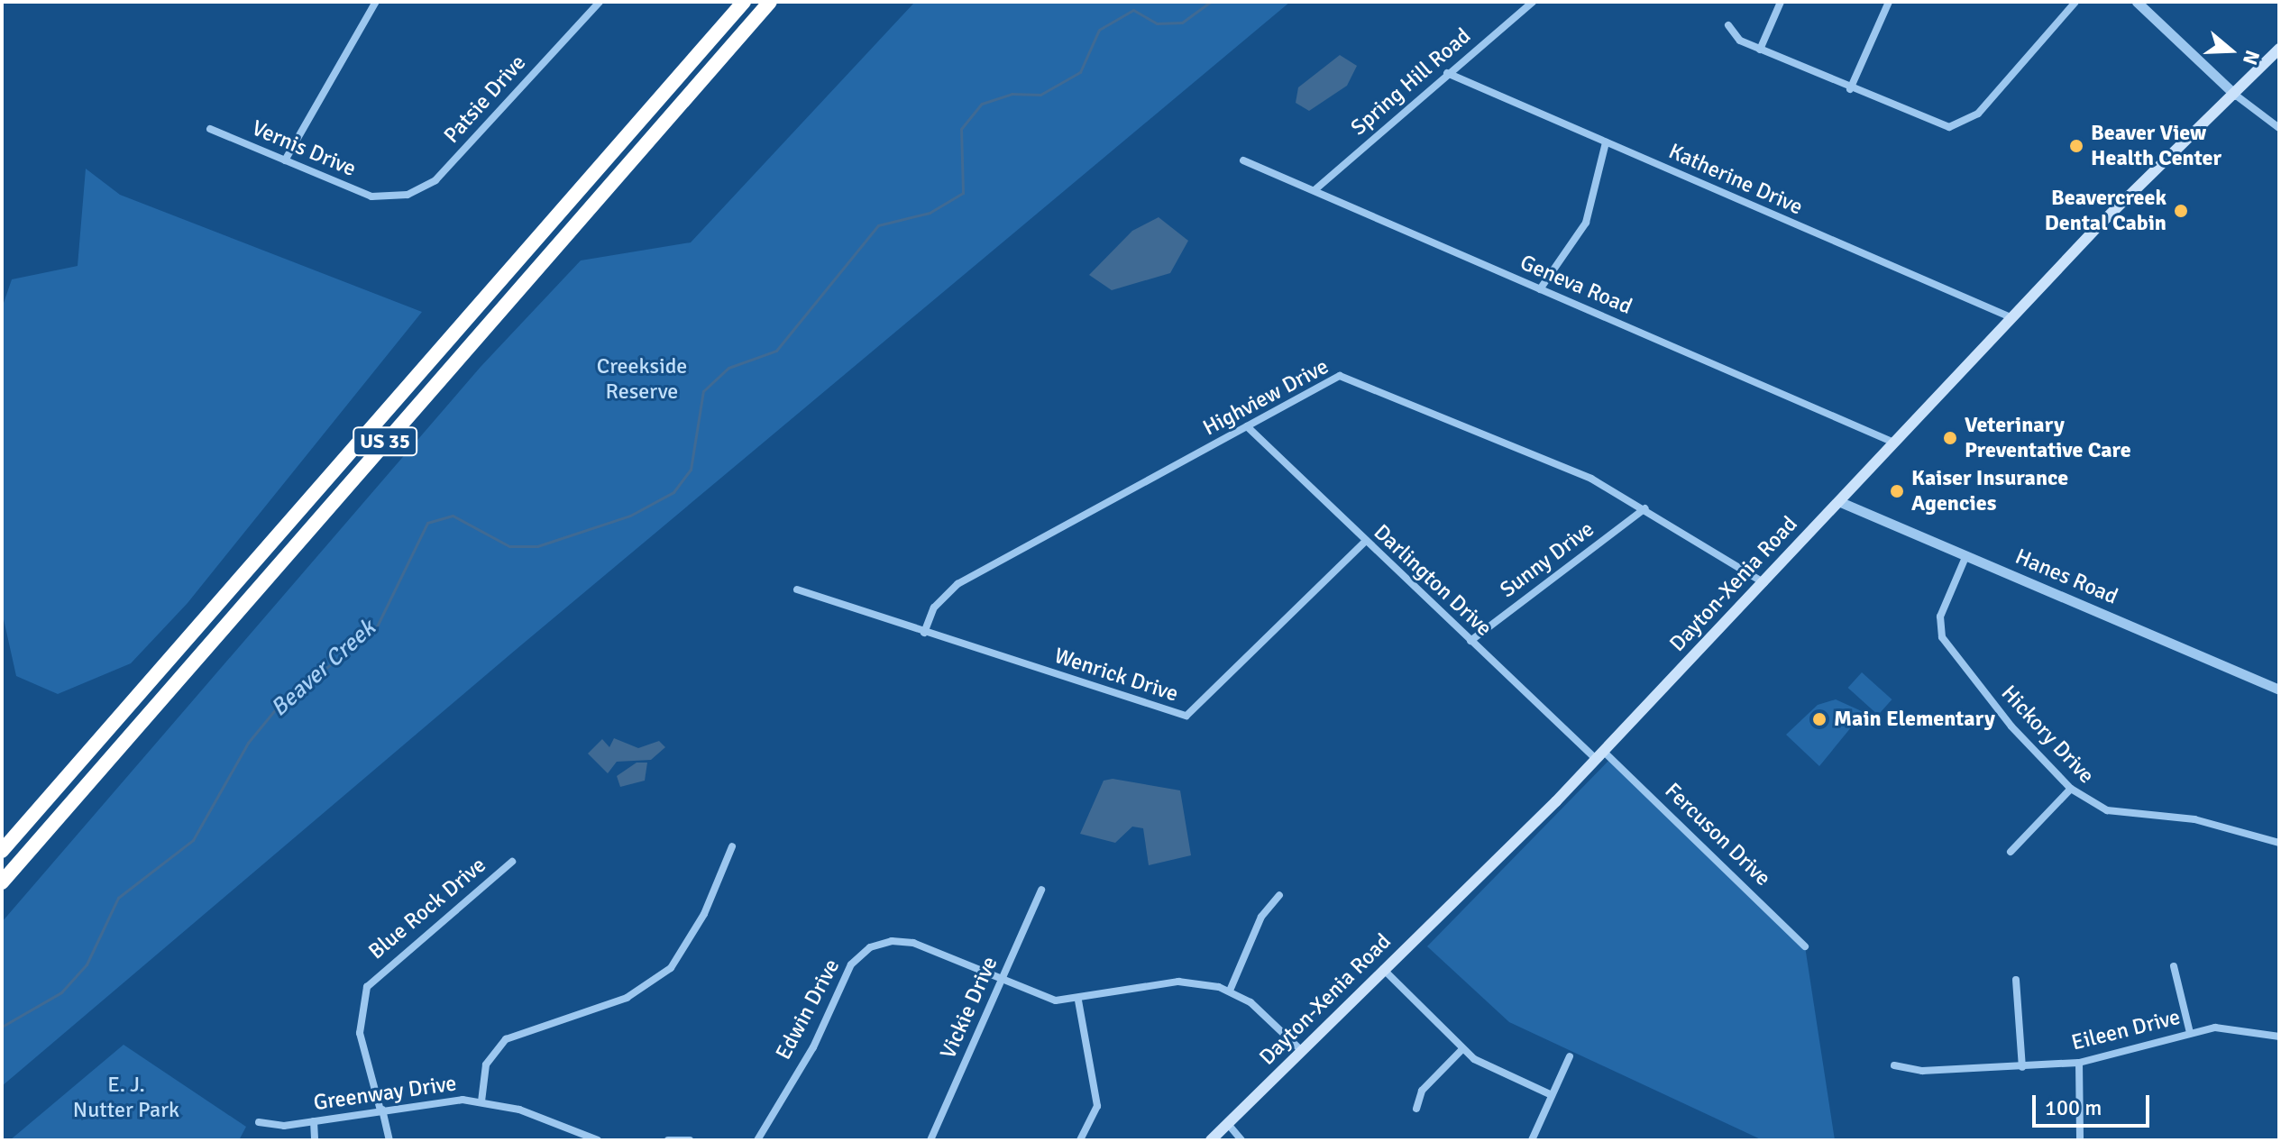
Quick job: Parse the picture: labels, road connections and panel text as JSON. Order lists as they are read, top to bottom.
{
  "streets": {
    "highway": ["US 35"],
    "main road": ["Dayton-Xenia Road"],
    "street": [
      "Spring Hill Road",
      "Patsie Drive",
      "Vernis Drive",
      "Katherine Drive",
      "Geneva Road",
      "Highview Drive",
      "Sunny Drive",
      "Hanes Road",
      "Darlington Drive",
      "Wenrick Drive",
      "Hickory Drive",
      "Fercuson Drive",
      "Blue Rock Drive",
      "Vickie Drive",
      "Edwin Drive",
      "Eileen Drive",
      "Greenway Drive"
    ]
  },
  "crossings": [
    ["Spring Hill Road", "Katherine Drive"],
    ["Spring Hill Road", "Geneva Road"],
    ["Patsie Drive", "Vernis Drive"],
    ["Katherine Drive", "Dayton-Xenia Road"],
    ["Geneva Road", "Dayton-Xenia Road"],
    ["Highview Drive", "Sunny Drive"],
    ["Highview Drive", "Darlington Drive"],
    ["Highview Drive", "Dayton-Xenia Road"],
    ["Highview Drive", "Wenrick Drive"],
    ["Sunny Drive", "Darlington Drive"],
    ["Hanes Road", "Dayton-Xenia Road"],
    ["Hanes Road", "Hickory Drive"],
    ["Darlington Drive", "Dayton-Xenia Road"],
    ["Darlington Drive", "Wenrick Drive"],
    ["Darlington Drive", "Fercuson Drive"],
    ["Dayton-Xenia Road", "Fercuson Drive"],
    ["Blue Rock Drive", "Greenway Drive"],
    ["Vickie Drive", "Edwin Drive"]
  ],
  "water": ["Beaver Creek"],
  "parks": ["Creekside Reserve", "E. J. Nutter Park"],
  "places": [
    "Beaver View Health Center",
    "Beavercreek Dental Cabin",
    "Veterinary Preventative Care",
    "Kaiser Insurance Agencies",
    "Main Elementary"
  ],
  "scale_bar": "100 m",
  "north": "right"
}
